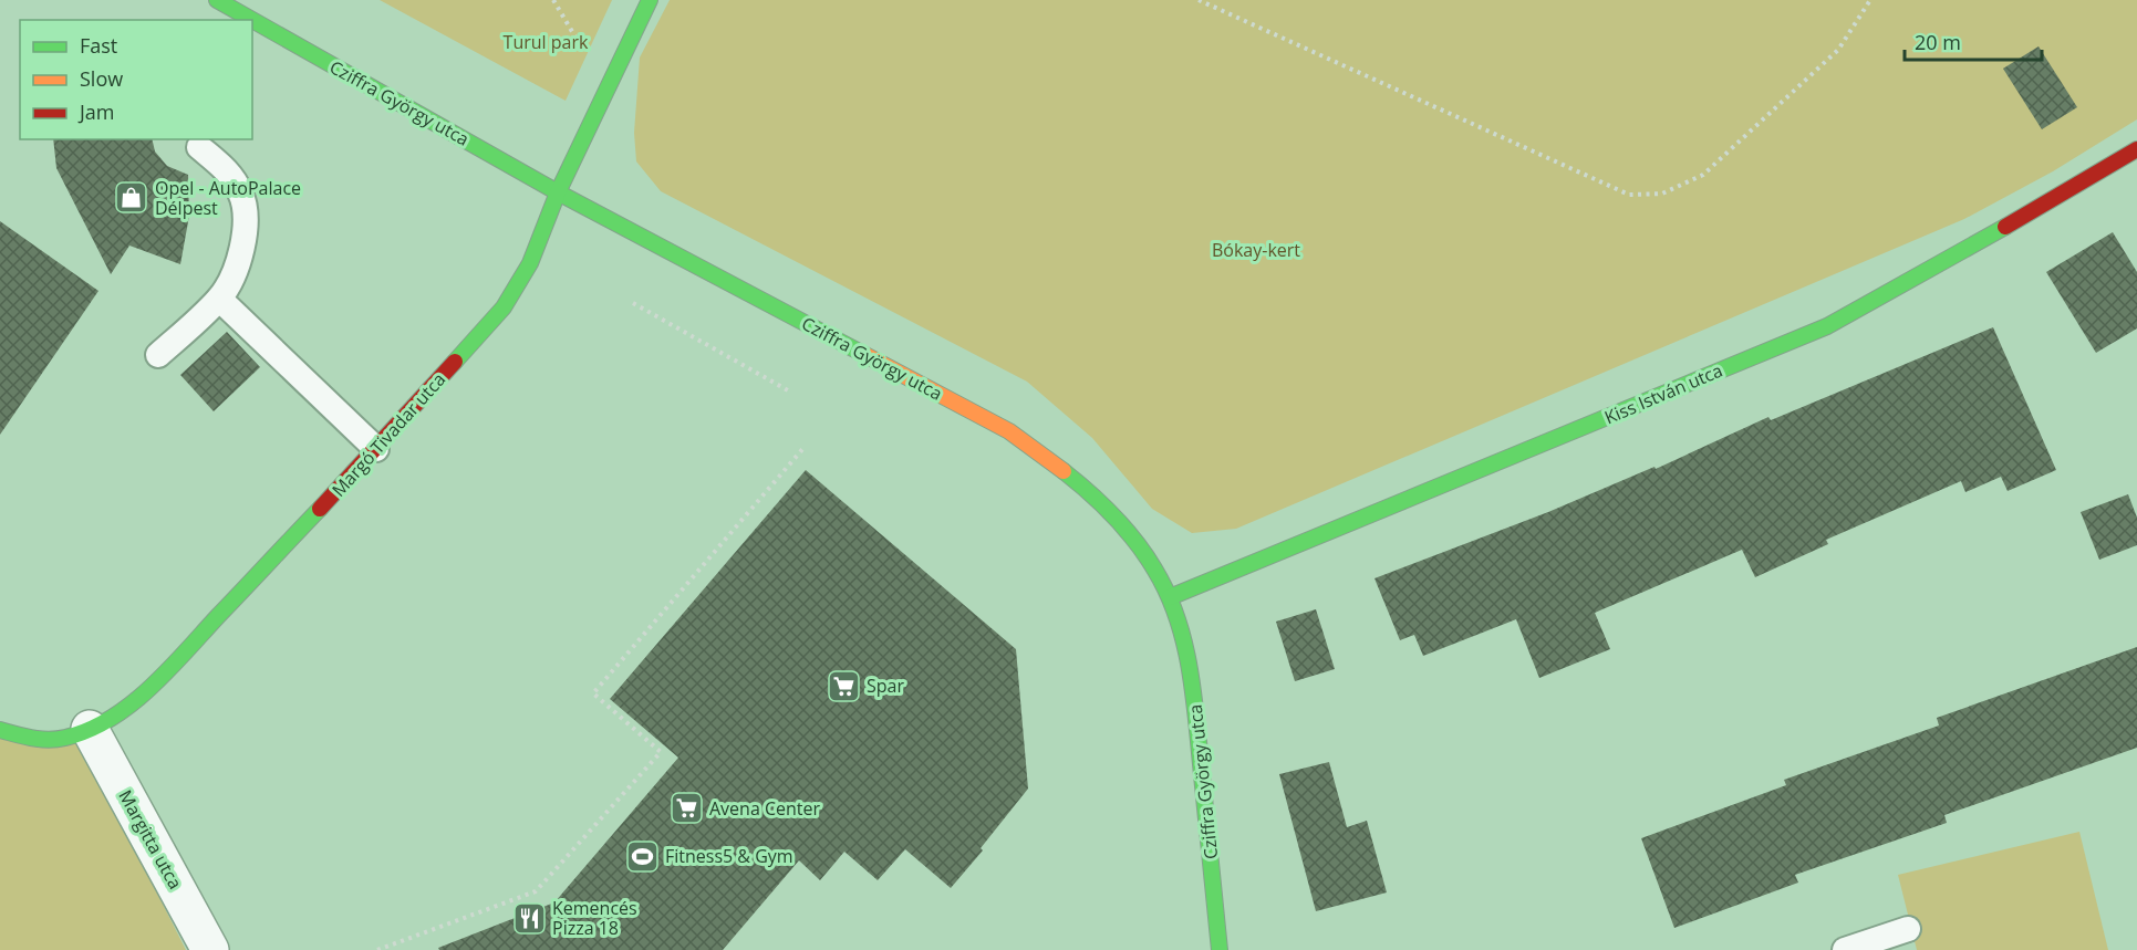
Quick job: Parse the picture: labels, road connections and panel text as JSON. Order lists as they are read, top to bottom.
{
  "streets": {
    "street": [
      "Cziffra György utca",
      "Kiss István utca",
      "Margó Tivadar utca",
      "Margitta utca"
    ]
  },
  "crossings": [
    ["Cziffra György utca", "Kiss István utca"],
    ["Cziffra György utca", "Margó Tivadar utca"],
    ["Margó Tivadar utca", "Margitta utca"]
  ],
  "parks": ["Turul park", "Bókay-kert"],
  "places": {
    "shop": ["Opel - AutoPalace Délpest"],
    "supermarket": ["Spar", "Avena Center"],
    "sports": ["Fitness5 & Gym"],
    "restaurant": ["Kemencés Pizza 18"]
  },
  "legend": ["Fast", "Slow", "Jam"],
  "scale_bar": "20 m"
}
